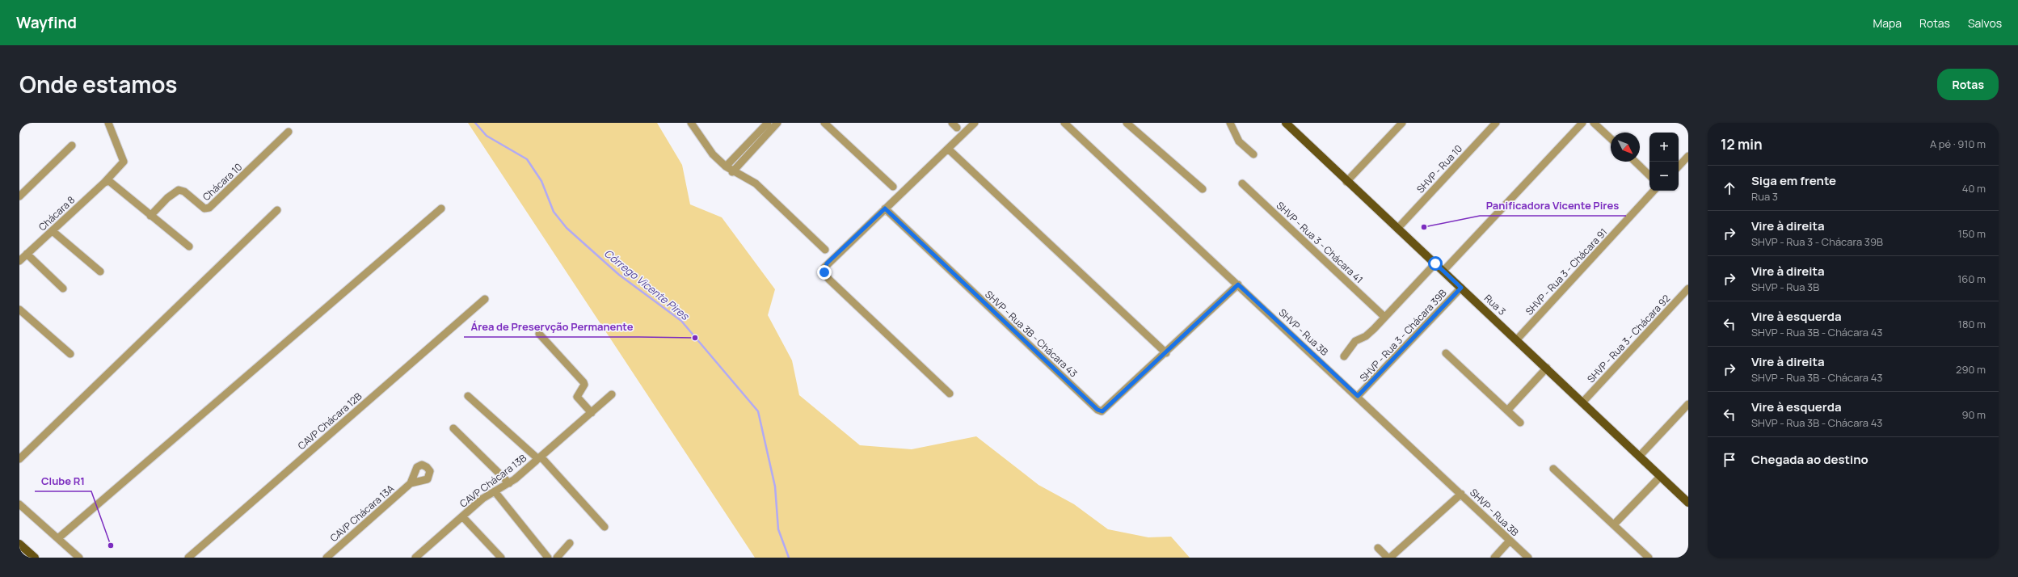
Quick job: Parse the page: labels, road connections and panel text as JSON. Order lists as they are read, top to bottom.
{
  "streets": {
    "main road": ["Rua 3"],
    "street": [
      "SHVP - Rua 10",
      "Chácara 10",
      "Chácara 8",
      "SHVP - Rua 3 - Chácara 41",
      "SHVP - Rua 3 - Chácara 91",
      "SHVP - Rua 3B",
      "SHVP - Rua 3B - Chácara 43",
      "SHVP - Rua 3 - Chácara 39B",
      "SHVP - Rua 3 - Chácara 92",
      "CAVP Chácara 12B",
      "CAVP Chácara 13B",
      "CAVP Chácara 13A"
    ]
  },
  "crossings": [
    ["SHVP - Rua 10", "Rua 3"],
    ["SHVP - Rua 3 - Chácara 91", "Rua 3"],
    ["Rua 3", "SHVP - Rua 3 - Chácara 39B"],
    ["Rua 3", "SHVP - Rua 3 - Chácara 92"],
    ["SHVP - Rua 3B", "SHVP - Rua 3B - Chácara 43"],
    ["SHVP - Rua 3B", "SHVP - Rua 3 - Chácara 39B"]
  ],
  "water": ["Córrego Vicente Pires"],
  "places": ["Panificadora Vicente Pires", "Área de Preservção Permanente", "Clube R1"],
  "north": "bottom right",
  "page": {
    "header": "Wayfind",
    "nav": ["Mapa", "Rotas", "Salvos"],
    "title": "Onde estamos",
    "buttons": "Rotas",
    "heading": ["12 min", "A pé · 910 m"],
    "map_buttons": ["+", "−"],
    "list": [
      ["Siga em frente", "Rua 3", "40 m"],
      ["Vire à direita", "SHVP - Rua 3 - Chácara 39B", "150 m"],
      ["Vire à direita", "SHVP - Rua 3B", "160 m"],
      ["Vire à esquerda", "SHVP - Rua 3B - Chácara 43", "180 m"],
      ["Vire à direita", "SHVP - Rua 3B - Chácara 43", "290 m"],
      ["Vire à esquerda", "SHVP - Rua 3B - Chácara 43", "90 m"],
      "Chegada ao destino"
    ]
  }
}
